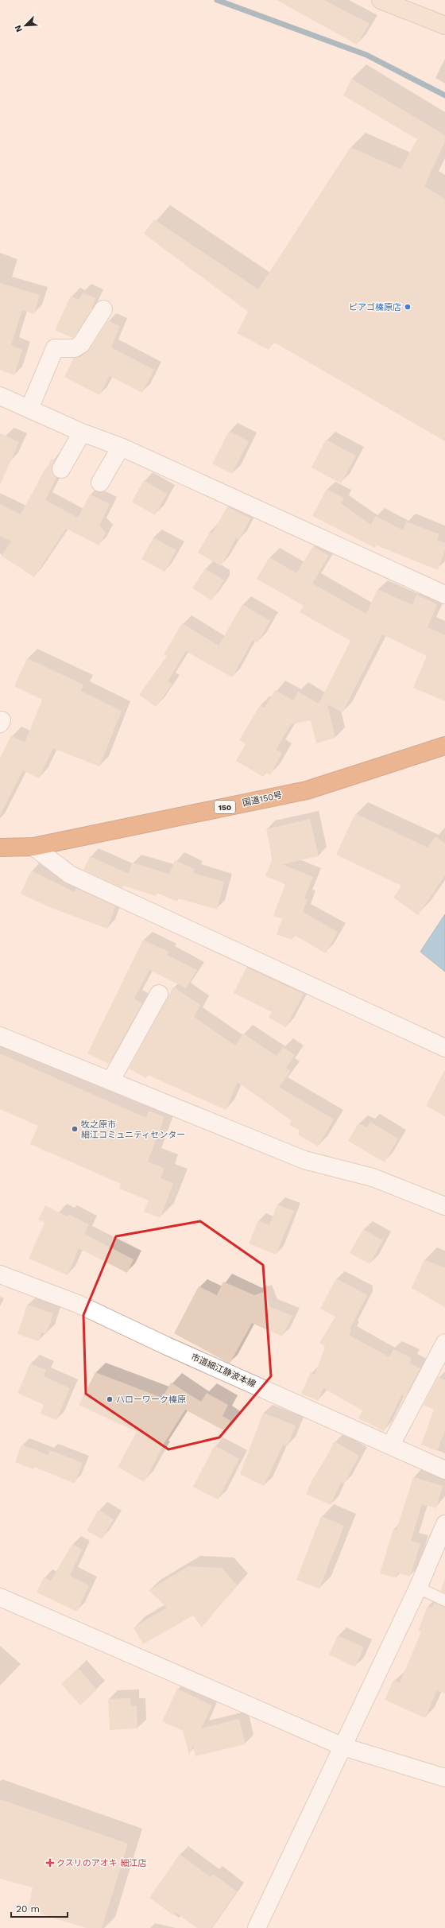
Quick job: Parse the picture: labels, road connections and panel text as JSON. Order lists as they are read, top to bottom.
{
  "streets": {
    "highway": ["国道150号", "150"],
    "street": ["市道細江静波本線"]
  },
  "places": {
    "other": ["ピアゴ榛原店", "牧之原市 細江コミュニティセンター", "ハローワーク榛原"],
    "health": ["クスリのアオキ 細江店"]
  },
  "scale_bar": "20 m",
  "north": "bottom left"
}
